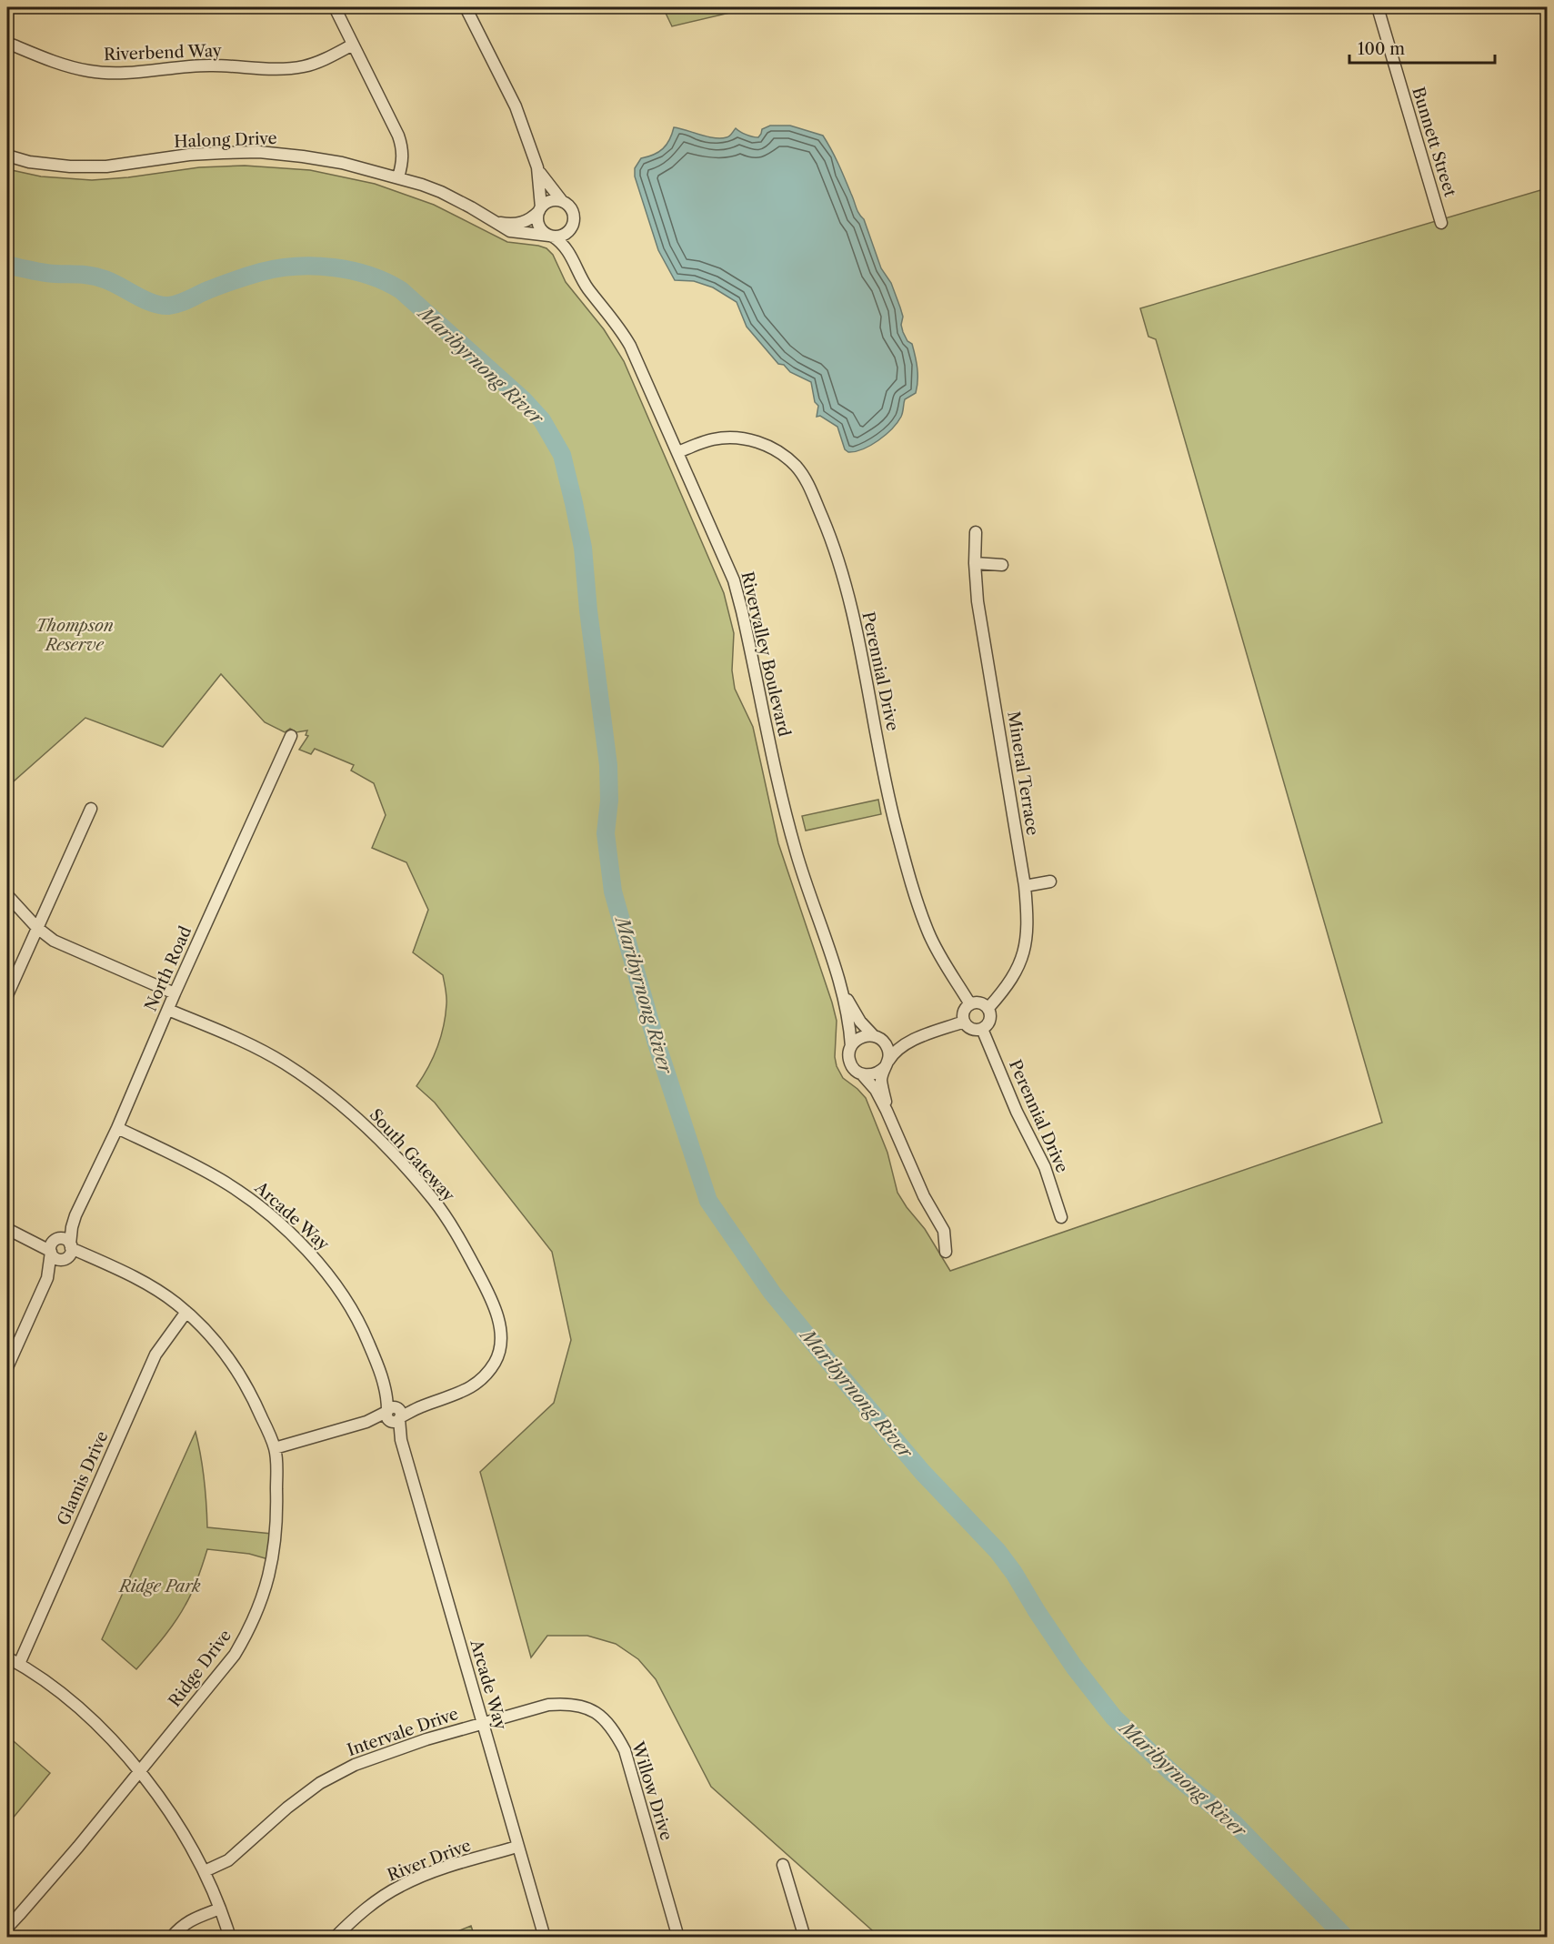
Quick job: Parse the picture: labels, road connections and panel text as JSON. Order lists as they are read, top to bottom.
{
  "streets": {
    "street": [
      "Riverbend Way",
      "Halong Drive",
      "Bunnett Street",
      "Rivervalley Boulevard",
      "Perennial Drive",
      "Mineral Terrace",
      "North Road",
      "South Gateway",
      "Arcade Way",
      "Glamis Drive",
      "Ridge Drive",
      "Intervale Drive",
      "Willow Drive",
      "River Drive"
    ]
  },
  "crossings": [
    ["Halong Drive", "Rivervalley Boulevard"],
    ["Rivervalley Boulevard", "Perennial Drive"],
    ["Perennial Drive", "Mineral Terrace"],
    ["North Road", "South Gateway"],
    ["North Road", "Arcade Way"],
    ["North Road", "Ridge Drive"],
    ["South Gateway", "Arcade Way"],
    ["South Gateway", "Ridge Drive"],
    ["Arcade Way", "Intervale Drive"],
    ["Arcade Way", "Willow Drive"],
    ["Arcade Way", "River Drive"],
    ["Glamis Drive", "Ridge Drive"],
    ["Intervale Drive", "Willow Drive"]
  ],
  "water": ["Maribyrnong River"],
  "parks": ["Thompson Reserve", "Ridge Park"],
  "scale_bar": "100 m"
}
